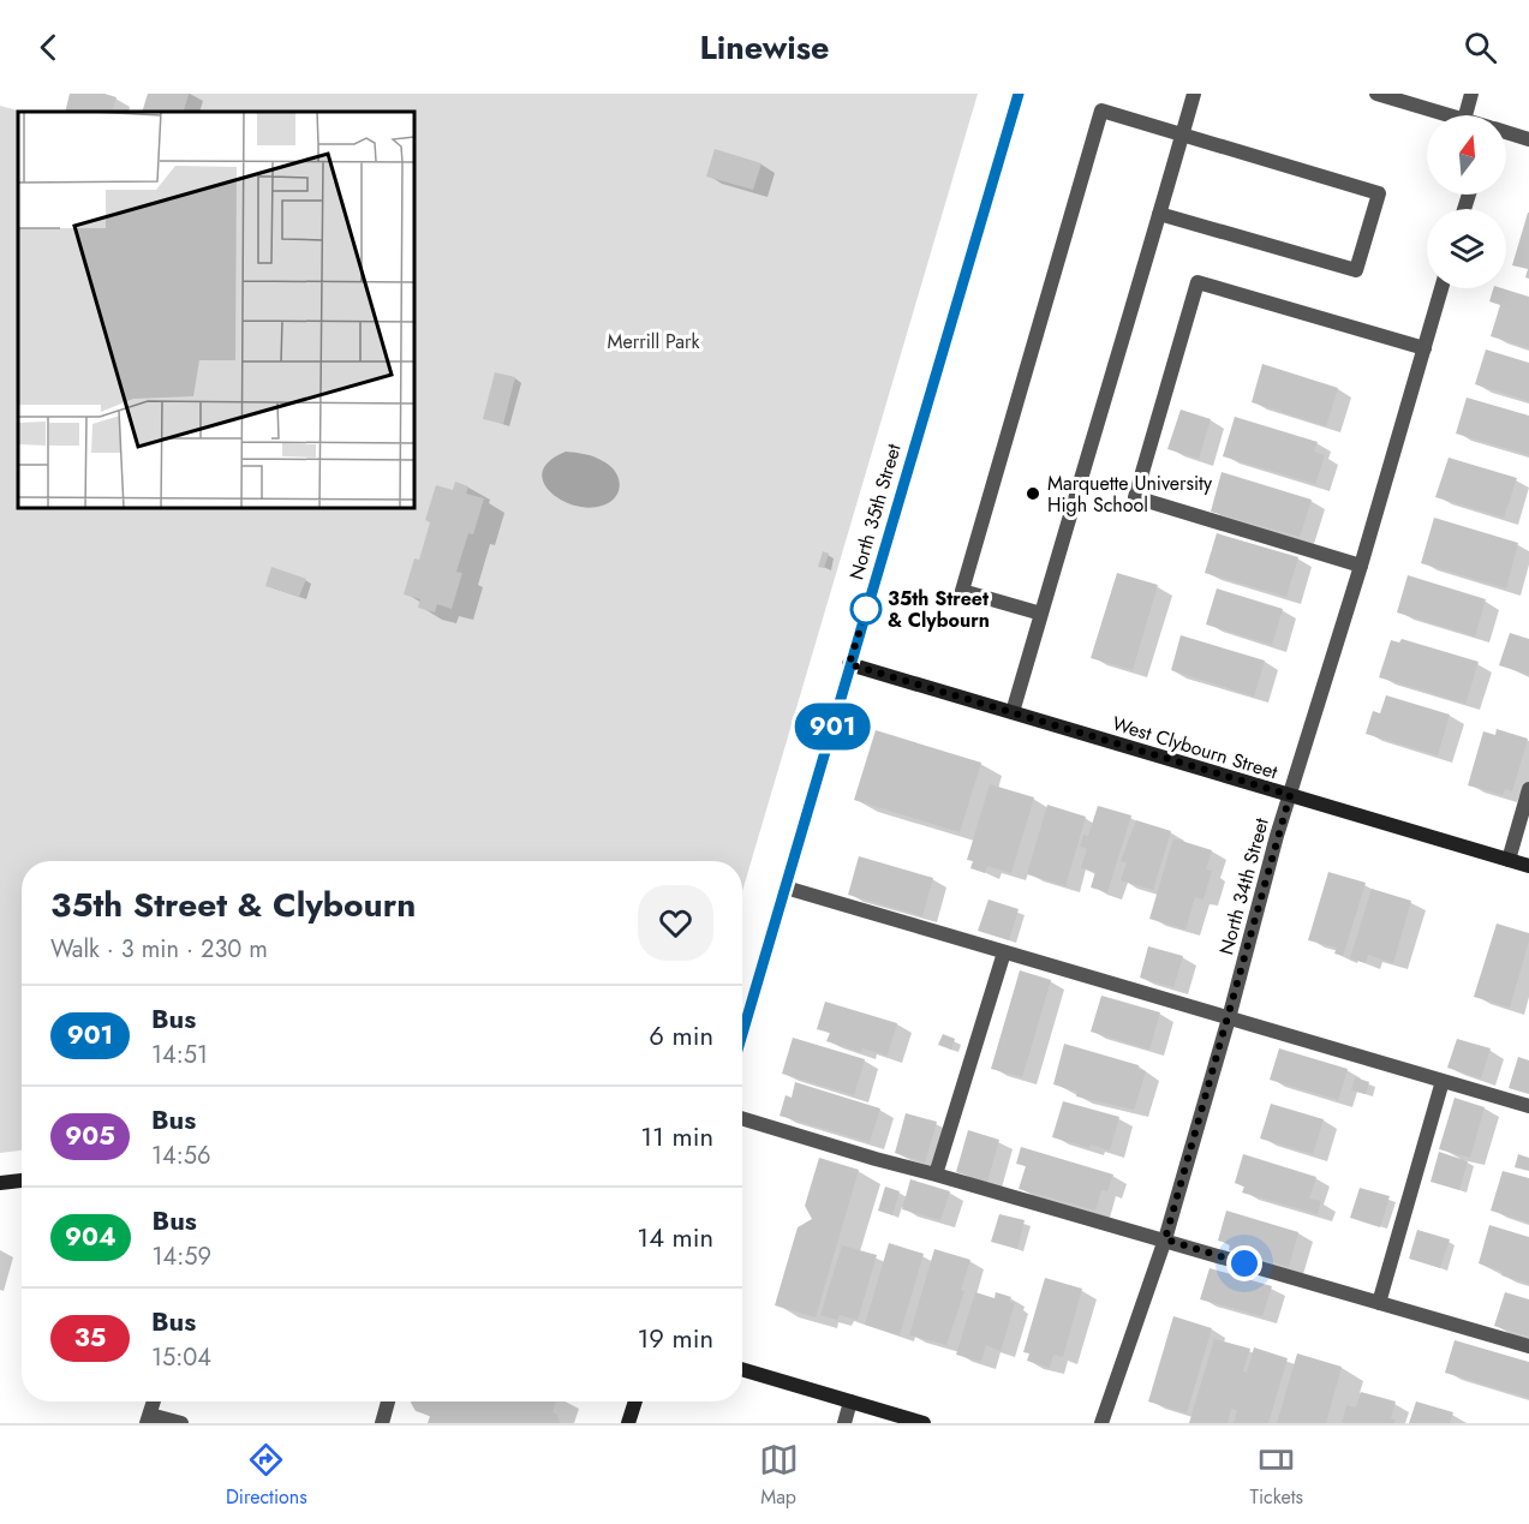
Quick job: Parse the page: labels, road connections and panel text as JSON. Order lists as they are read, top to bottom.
{
  "streets": {
    "main road": ["North 35th Street", "West Clybourn Street"],
    "street": ["North 34th Street"]
  },
  "crossings": [
    ["North 35th Street", "West Clybourn Street"],
    ["West Clybourn Street", "North 34th Street"]
  ],
  "parks": ["Merrill Park"],
  "places": ["Marquette University High School", "35th Street & Clybourn"],
  "lines": ["bus line 901"],
  "north": "top",
  "page": {
    "header": "Linewise",
    "on_map": "901",
    "heading": ["35th Street & Clybourn", "Walk · 3 min · 230 m"],
    "list": [
      {
        "mark": "901",
        "name": "Bus",
        "note": "14:51",
        "value": "6 min"
      },
      {
        "mark": "905",
        "name": "Bus",
        "note": "14:56",
        "value": "11 min"
      },
      {
        "mark": "904",
        "name": "Bus",
        "note": "14:59",
        "value": "14 min"
      },
      {
        "mark": "35",
        "name": "Bus",
        "note": "15:04",
        "value": "19 min"
      }
    ],
    "tabs": ["Directions", "Map", "Tickets"]
  }
}
